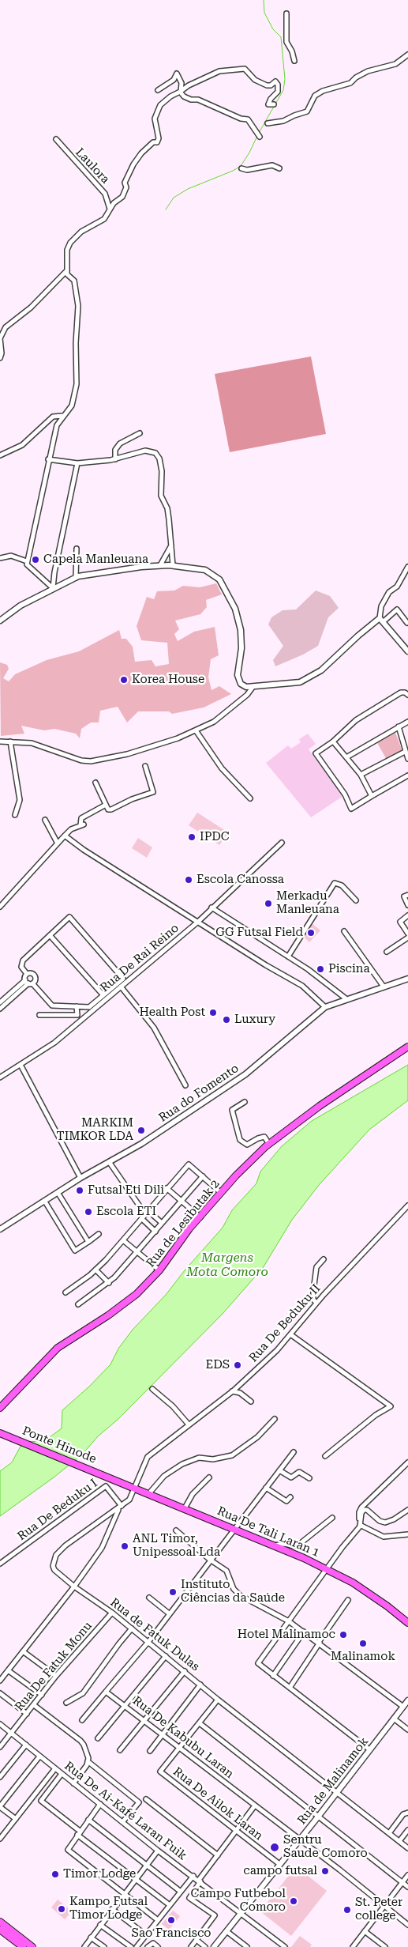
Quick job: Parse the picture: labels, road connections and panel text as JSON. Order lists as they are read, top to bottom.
{
  "streets": {
    "main road": ["Rua de Lesibutak 2", "Ponte Hinode", "Rua De Tali Laran 1"],
    "street": [
      "Laulora",
      "Rua De Rai Reino",
      "Rua do Fomento",
      "Rua De Beduku II",
      "Rua De Beduku I",
      "Rua de Fatuk Dulas",
      "Rua De Fatuk Monu",
      "Rua De Kabubu Laran",
      "Rua de Malinamok",
      "Rua De Ailok Laran",
      "Rua De Ai-Kafé Laran Fuik"
    ]
  },
  "crossings": [
    ["Rua De Beduku II", "Rua de Fatuk Dulas"],
    ["Ponte Hinode", "Rua De Tali Laran 1"],
    ["Rua De Beduku I", "Rua de Fatuk Dulas"],
    ["Rua De Tali Laran 1", "Rua de Fatuk Dulas"],
    ["Rua de Fatuk Dulas", "Rua De Fatuk Monu"],
    ["Rua de Fatuk Dulas", "Rua de Malinamok"],
    ["Rua de Fatuk Dulas", "Rua De Ailok Laran"],
    ["Rua De Fatuk Monu", "Rua De Ai-Kafé Laran Fuik"],
    ["Rua De Kabubu Laran", "Rua de Malinamok"],
    ["Rua De Kabubu Laran", "Rua De Ailok Laran"],
    ["Rua de Malinamok", "Rua De Ailok Laran"],
    ["Rua de Malinamok", "Rua De Ai-Kafé Laran Fuik"]
  ],
  "water": ["Margens Mota Comoro"],
  "places": [
    "Capela Manleuana",
    "Korea House",
    "IPDC",
    "Escola Canossa",
    "Merkadu Manleuana",
    "GG Futsal Field",
    "Piscina",
    "Health Post",
    "Luxury",
    "MARKIM TIMKOR LDA",
    "Futsal Eti Dili",
    "Escola ETI",
    "EDS",
    "ANL Timor, Unipessoal Lda",
    "Instituto Ciências da Saúde",
    "Hotel Malinamoc",
    "Malinamok",
    "Sentru Saude Comoro",
    "campo futsal",
    "Timor Lodge",
    "Campo Futbebol Comoro",
    "Kampo Futsal Timor Lodge",
    "St. Peter college",
    "Sao Francisco"
  ]
}
